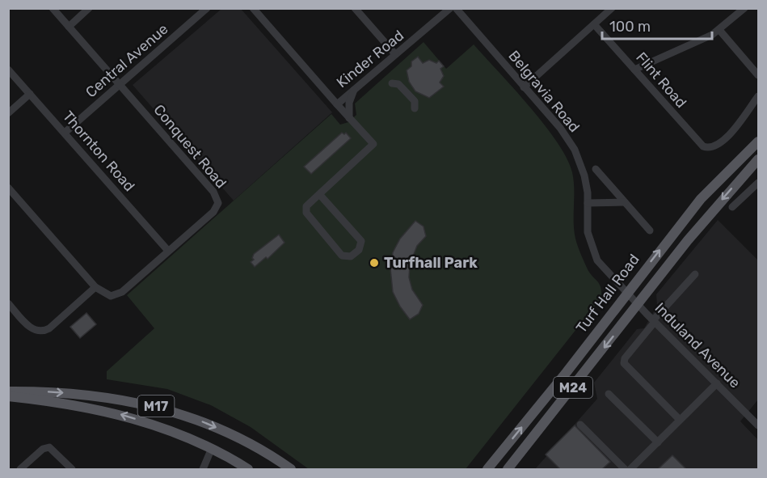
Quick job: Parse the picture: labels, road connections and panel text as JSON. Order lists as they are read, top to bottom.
{
  "streets": {
    "main road": ["Turf Hall Road", "M24", "M17"],
    "street": [
      "Kinder Road",
      "Central Avenue",
      "Flint Road",
      "Belgravia Road",
      "Conquest Road",
      "Thornton Road",
      "Induland Avenue"
    ]
  },
  "crossings": [
    ["Central Avenue", "Conquest Road"],
    ["Central Avenue", "Thornton Road"],
    ["Belgravia Road", "Turf Hall Road"],
    ["Belgravia Road", "Induland Avenue"],
    ["Conquest Road", "Thornton Road"],
    ["Turf Hall Road", "Induland Avenue"]
  ],
  "places": ["Turfhall Park"],
  "scale_bar": "100 m"
}
